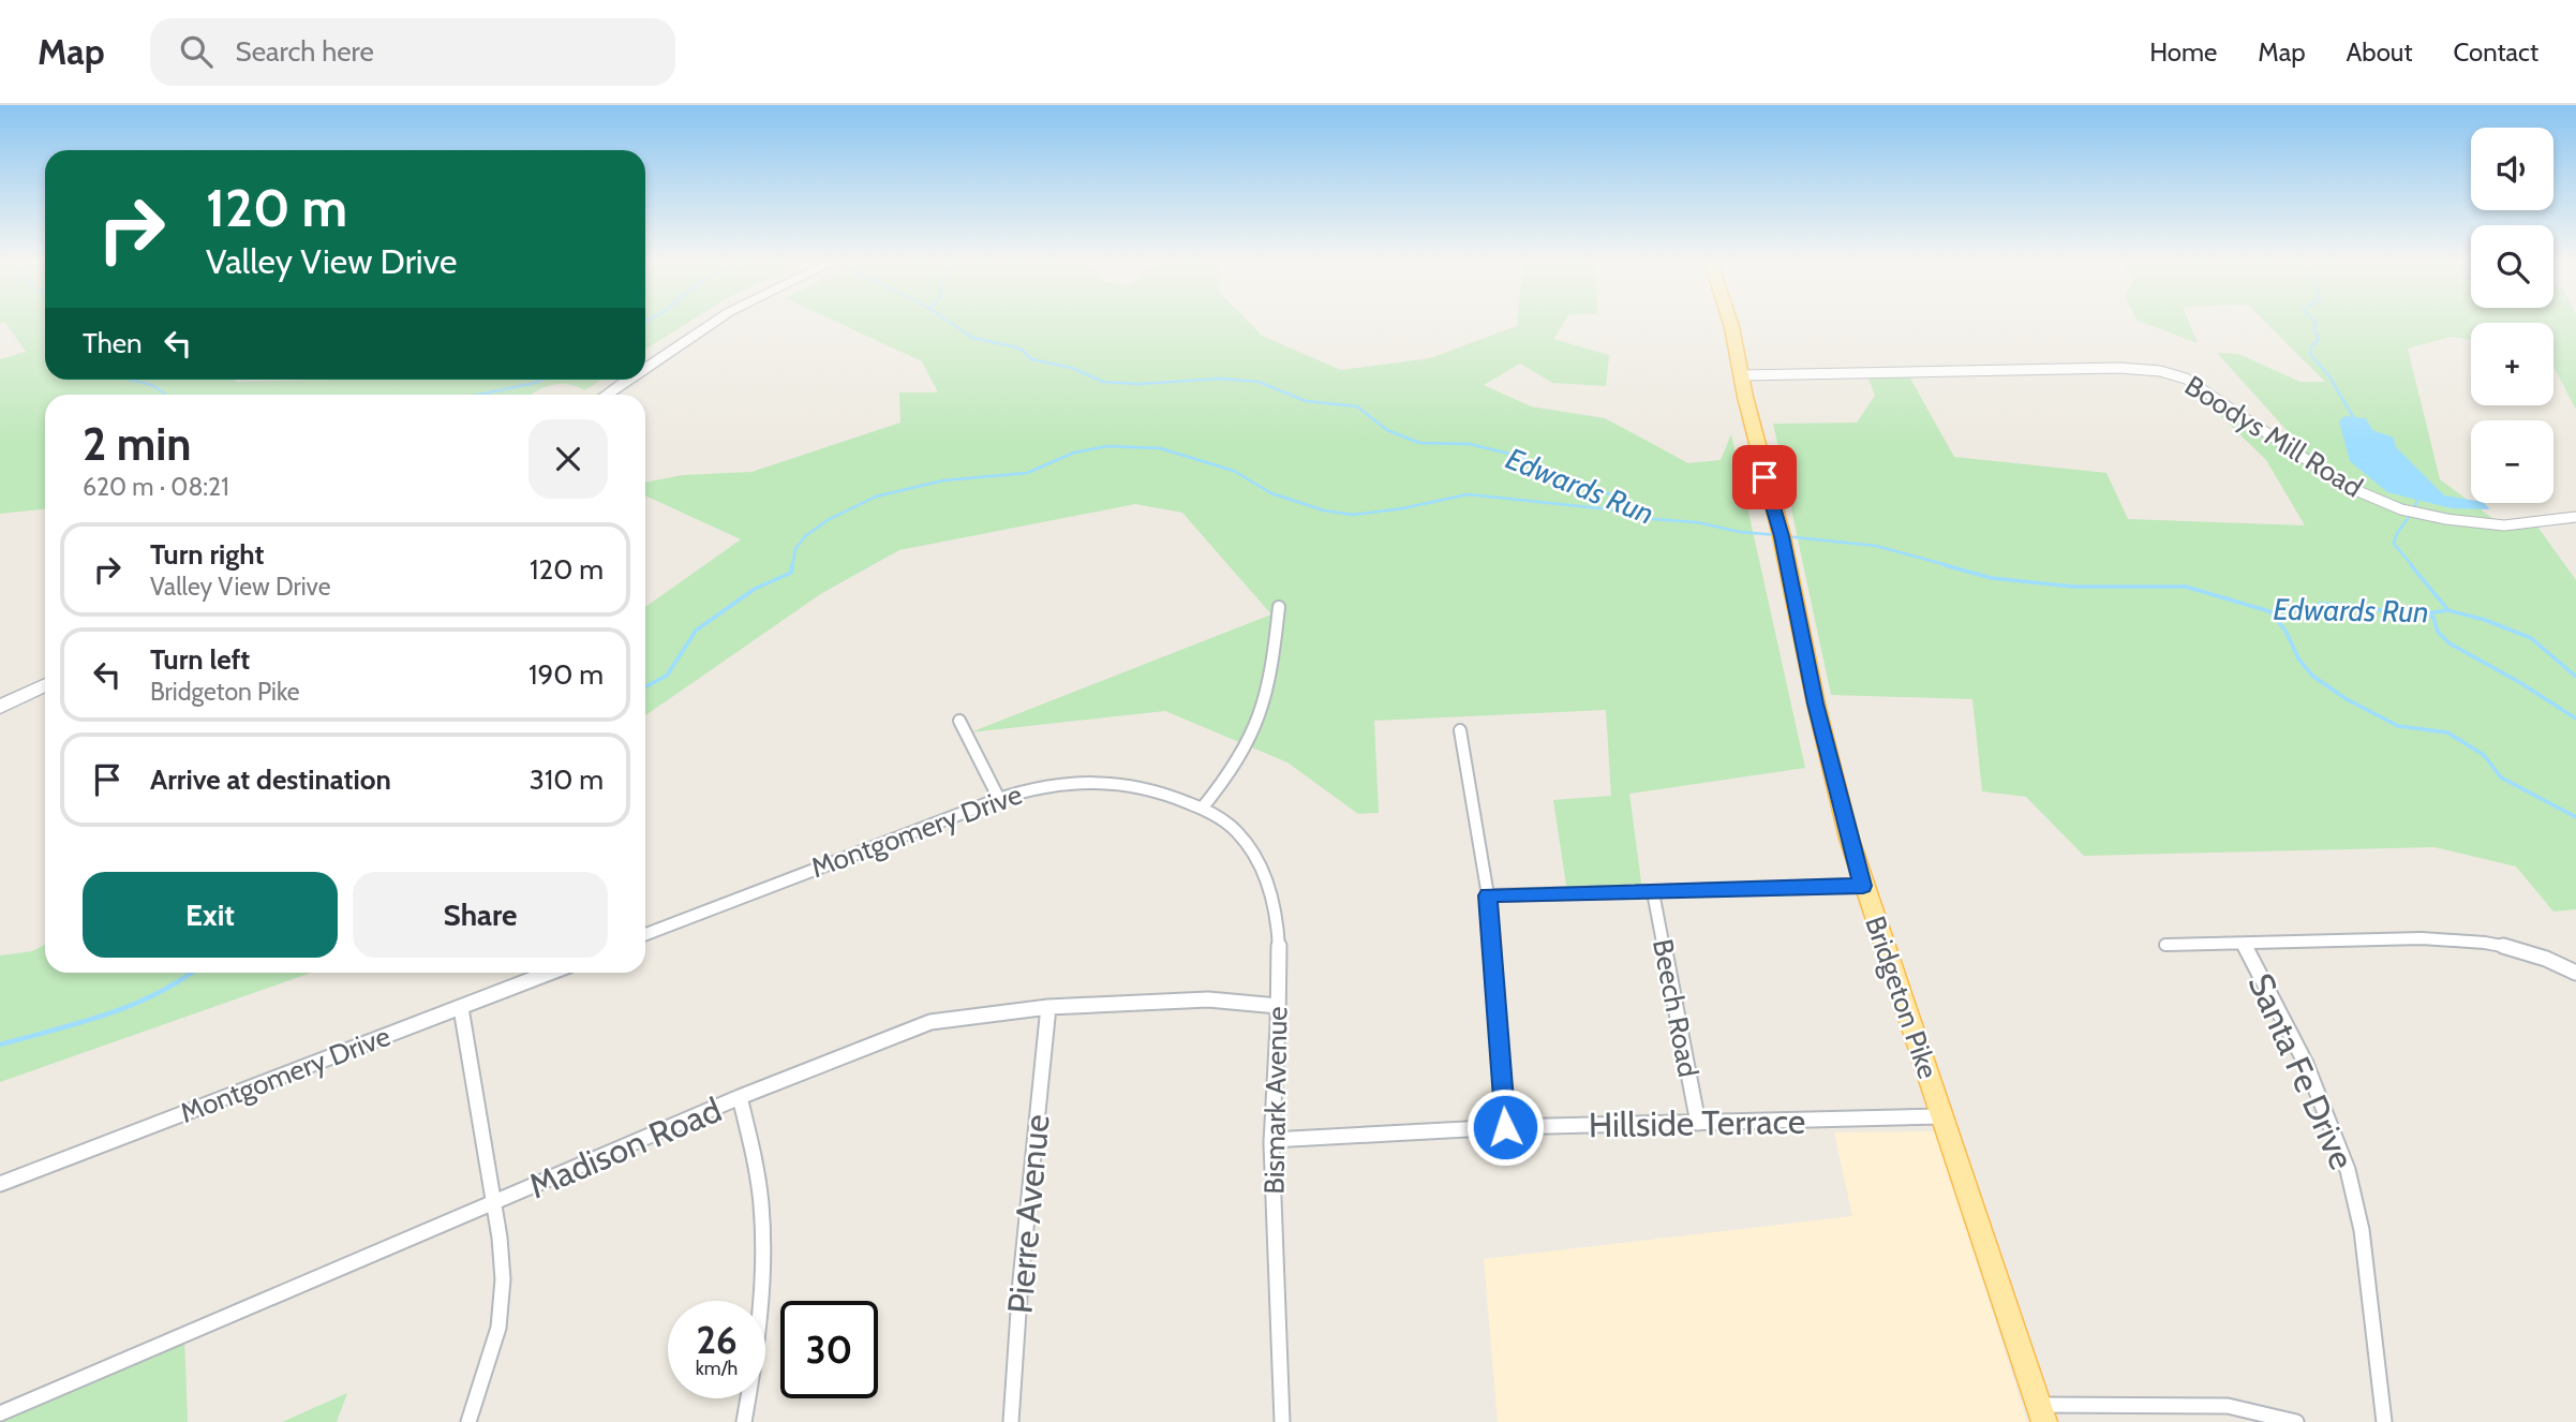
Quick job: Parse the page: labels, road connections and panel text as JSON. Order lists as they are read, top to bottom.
{
  "streets": {
    "main road": ["Bridgeton Pike"],
    "street": [
      "Boodys Mill Road",
      "Montgomery Drive",
      "Beech Road",
      "Santa Fe Drive",
      "Bismark Avenue",
      "Hillside Terrace",
      "Madison Road",
      "Pierre Avenue"
    ]
  },
  "crossings": [
    ["Boodys Mill Road", "Bridgeton Pike"],
    ["Montgomery Drive", "Bismark Avenue"],
    ["Bridgeton Pike", "Hillside Terrace"],
    ["Beech Road", "Hillside Terrace"],
    ["Bismark Avenue", "Hillside Terrace"],
    ["Bismark Avenue", "Madison Road"],
    ["Madison Road", "Pierre Avenue"]
  ],
  "water": ["Edwards Run"],
  "page": {
    "header": "Map",
    "search": "Search here",
    "nav": [
      "Home",
      "Map",
      "About",
      "Contact"
    ],
    "map_buttons": ["+", "−"],
    "turn": ["120 m", "Valley View Drive"],
    "then": "Then",
    "heading": ["2 min", "620 m · 08:21"],
    "list": [
      {
        "name": "Turn right",
        "note": "Valley View Drive",
        "value": "120 m"
      },
      {
        "name": "Turn left",
        "note": "Bridgeton Pike",
        "value": "190 m"
      },
      {
        "name": "Arrive at destination",
        "value": "310 m"
      }
    ],
    "buttons": ["Exit", "Share"],
    "speed": "26 km/h",
    "limit": "30"
  }
}
